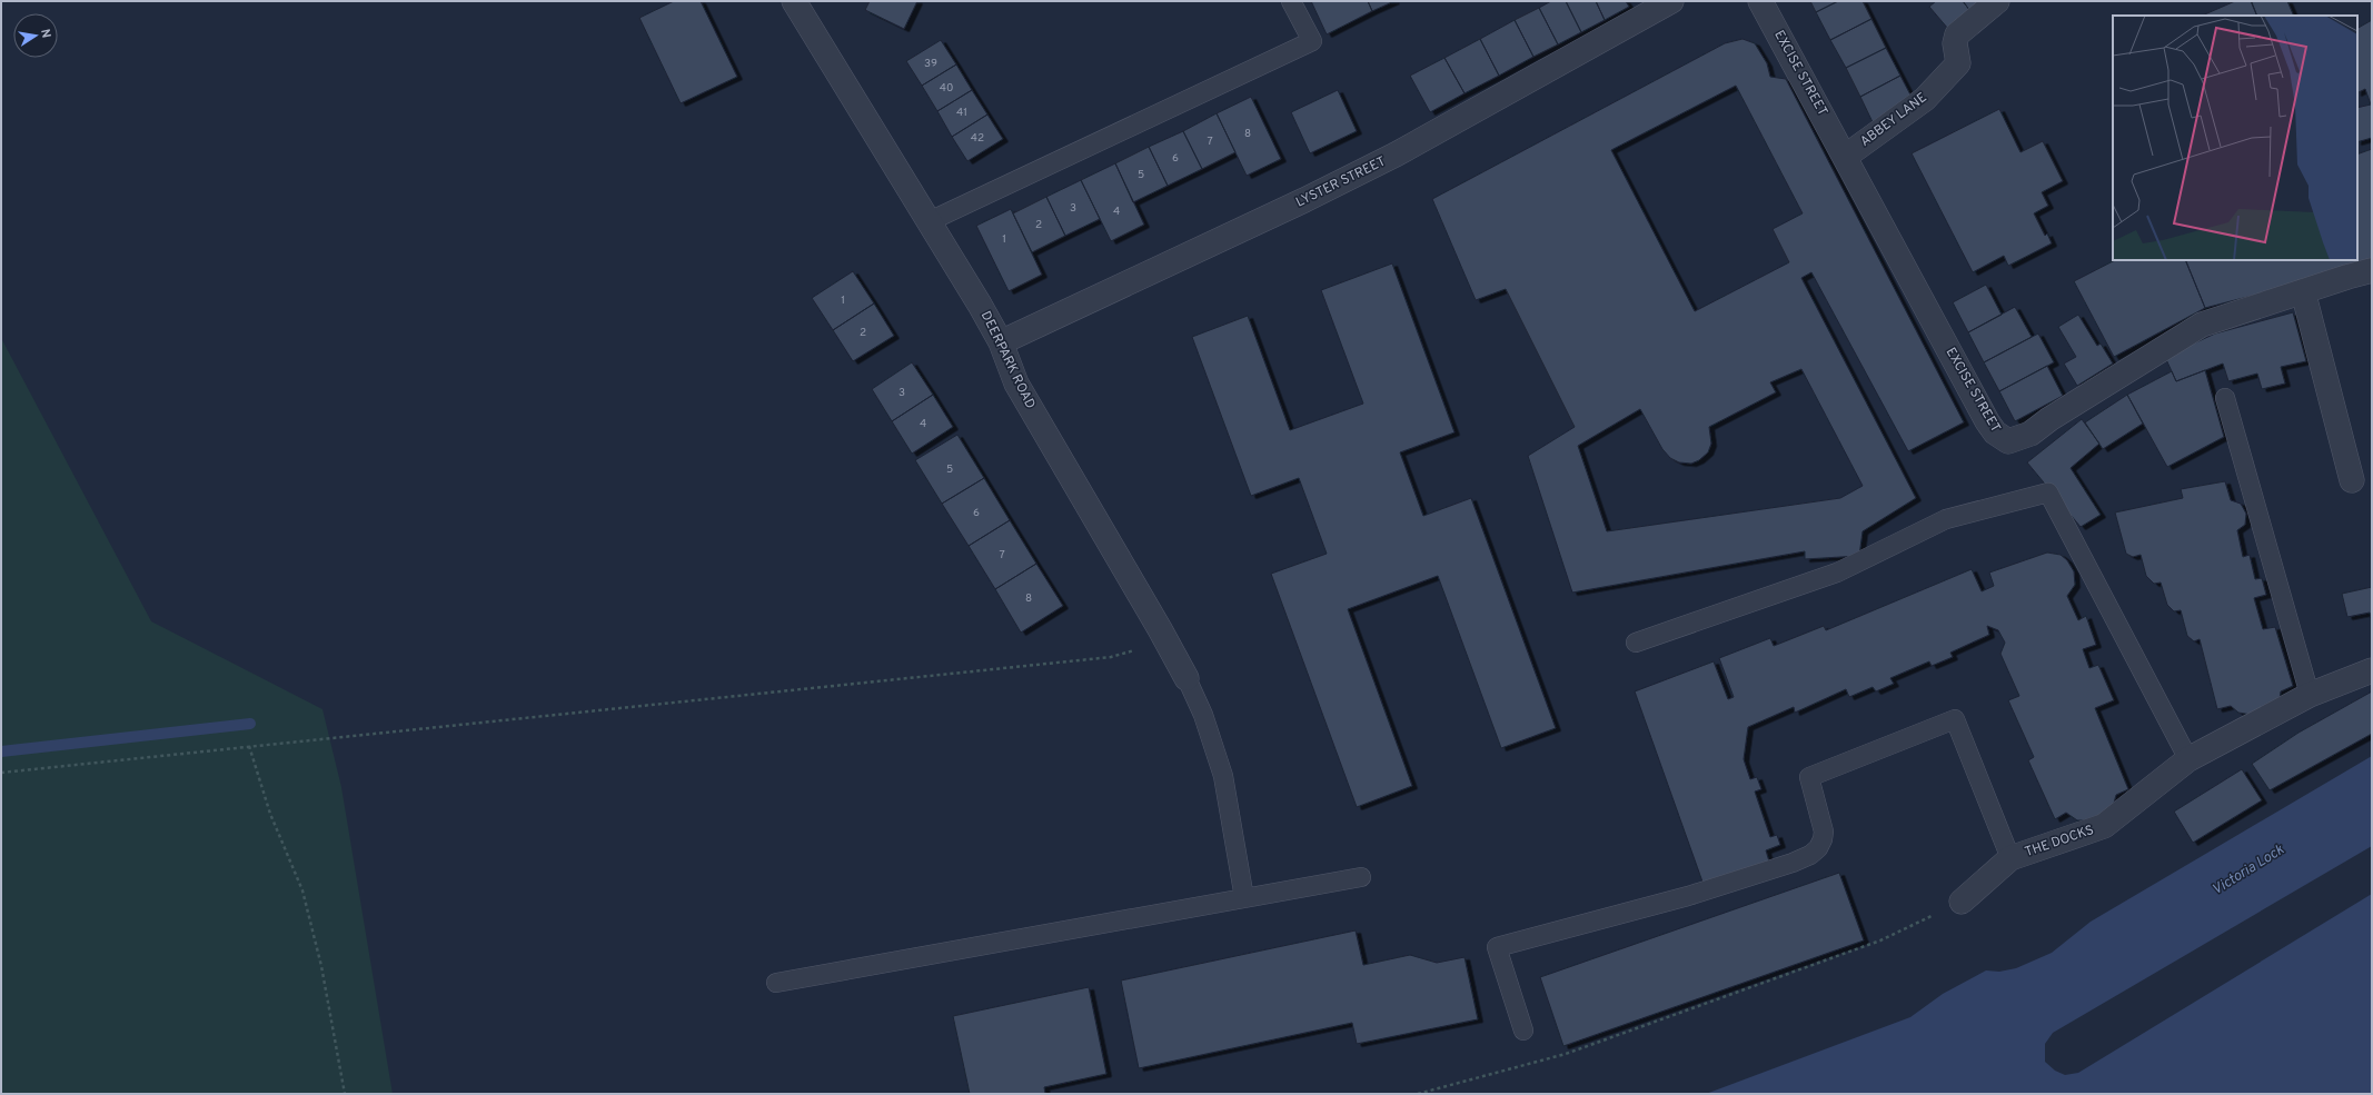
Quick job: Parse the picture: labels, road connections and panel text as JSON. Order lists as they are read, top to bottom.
{
  "streets": {
    "street": [
      "EXCISE STREET",
      "ABBEY LANE",
      "LYSTER STREET",
      "DEERPARK ROAD",
      "THE DOCKS"
    ]
  },
  "crossings": [
    ["EXCISE STREET", "ABBEY LANE"],
    ["LYSTER STREET", "DEERPARK ROAD"]
  ],
  "water": ["Victoria Lock"],
  "house_numbers": [
    "39",
    "40",
    "41",
    "8",
    "42",
    "7",
    "6",
    "5",
    "3",
    "4",
    "2",
    "1",
    "1",
    "2",
    "3",
    "4",
    "5",
    "6",
    "7",
    "8"
  ],
  "north": "right"
}
